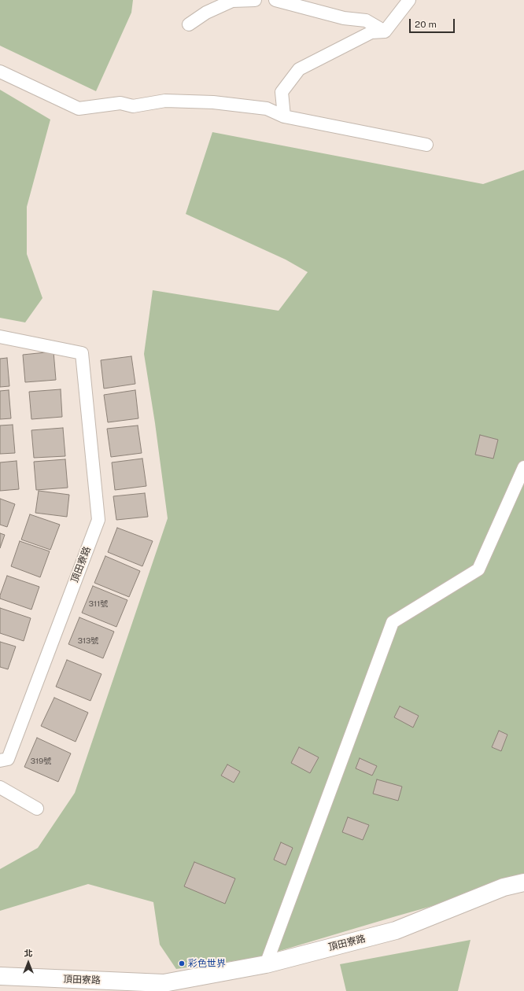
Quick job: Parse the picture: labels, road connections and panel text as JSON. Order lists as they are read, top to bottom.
{
  "streets": {
    "street": ["頂田寮路"]
  },
  "places": ["彩色世界"],
  "house_numbers": ["311號", "313號", "319號"],
  "scale_bar": "20 m",
  "north": "top"
}
